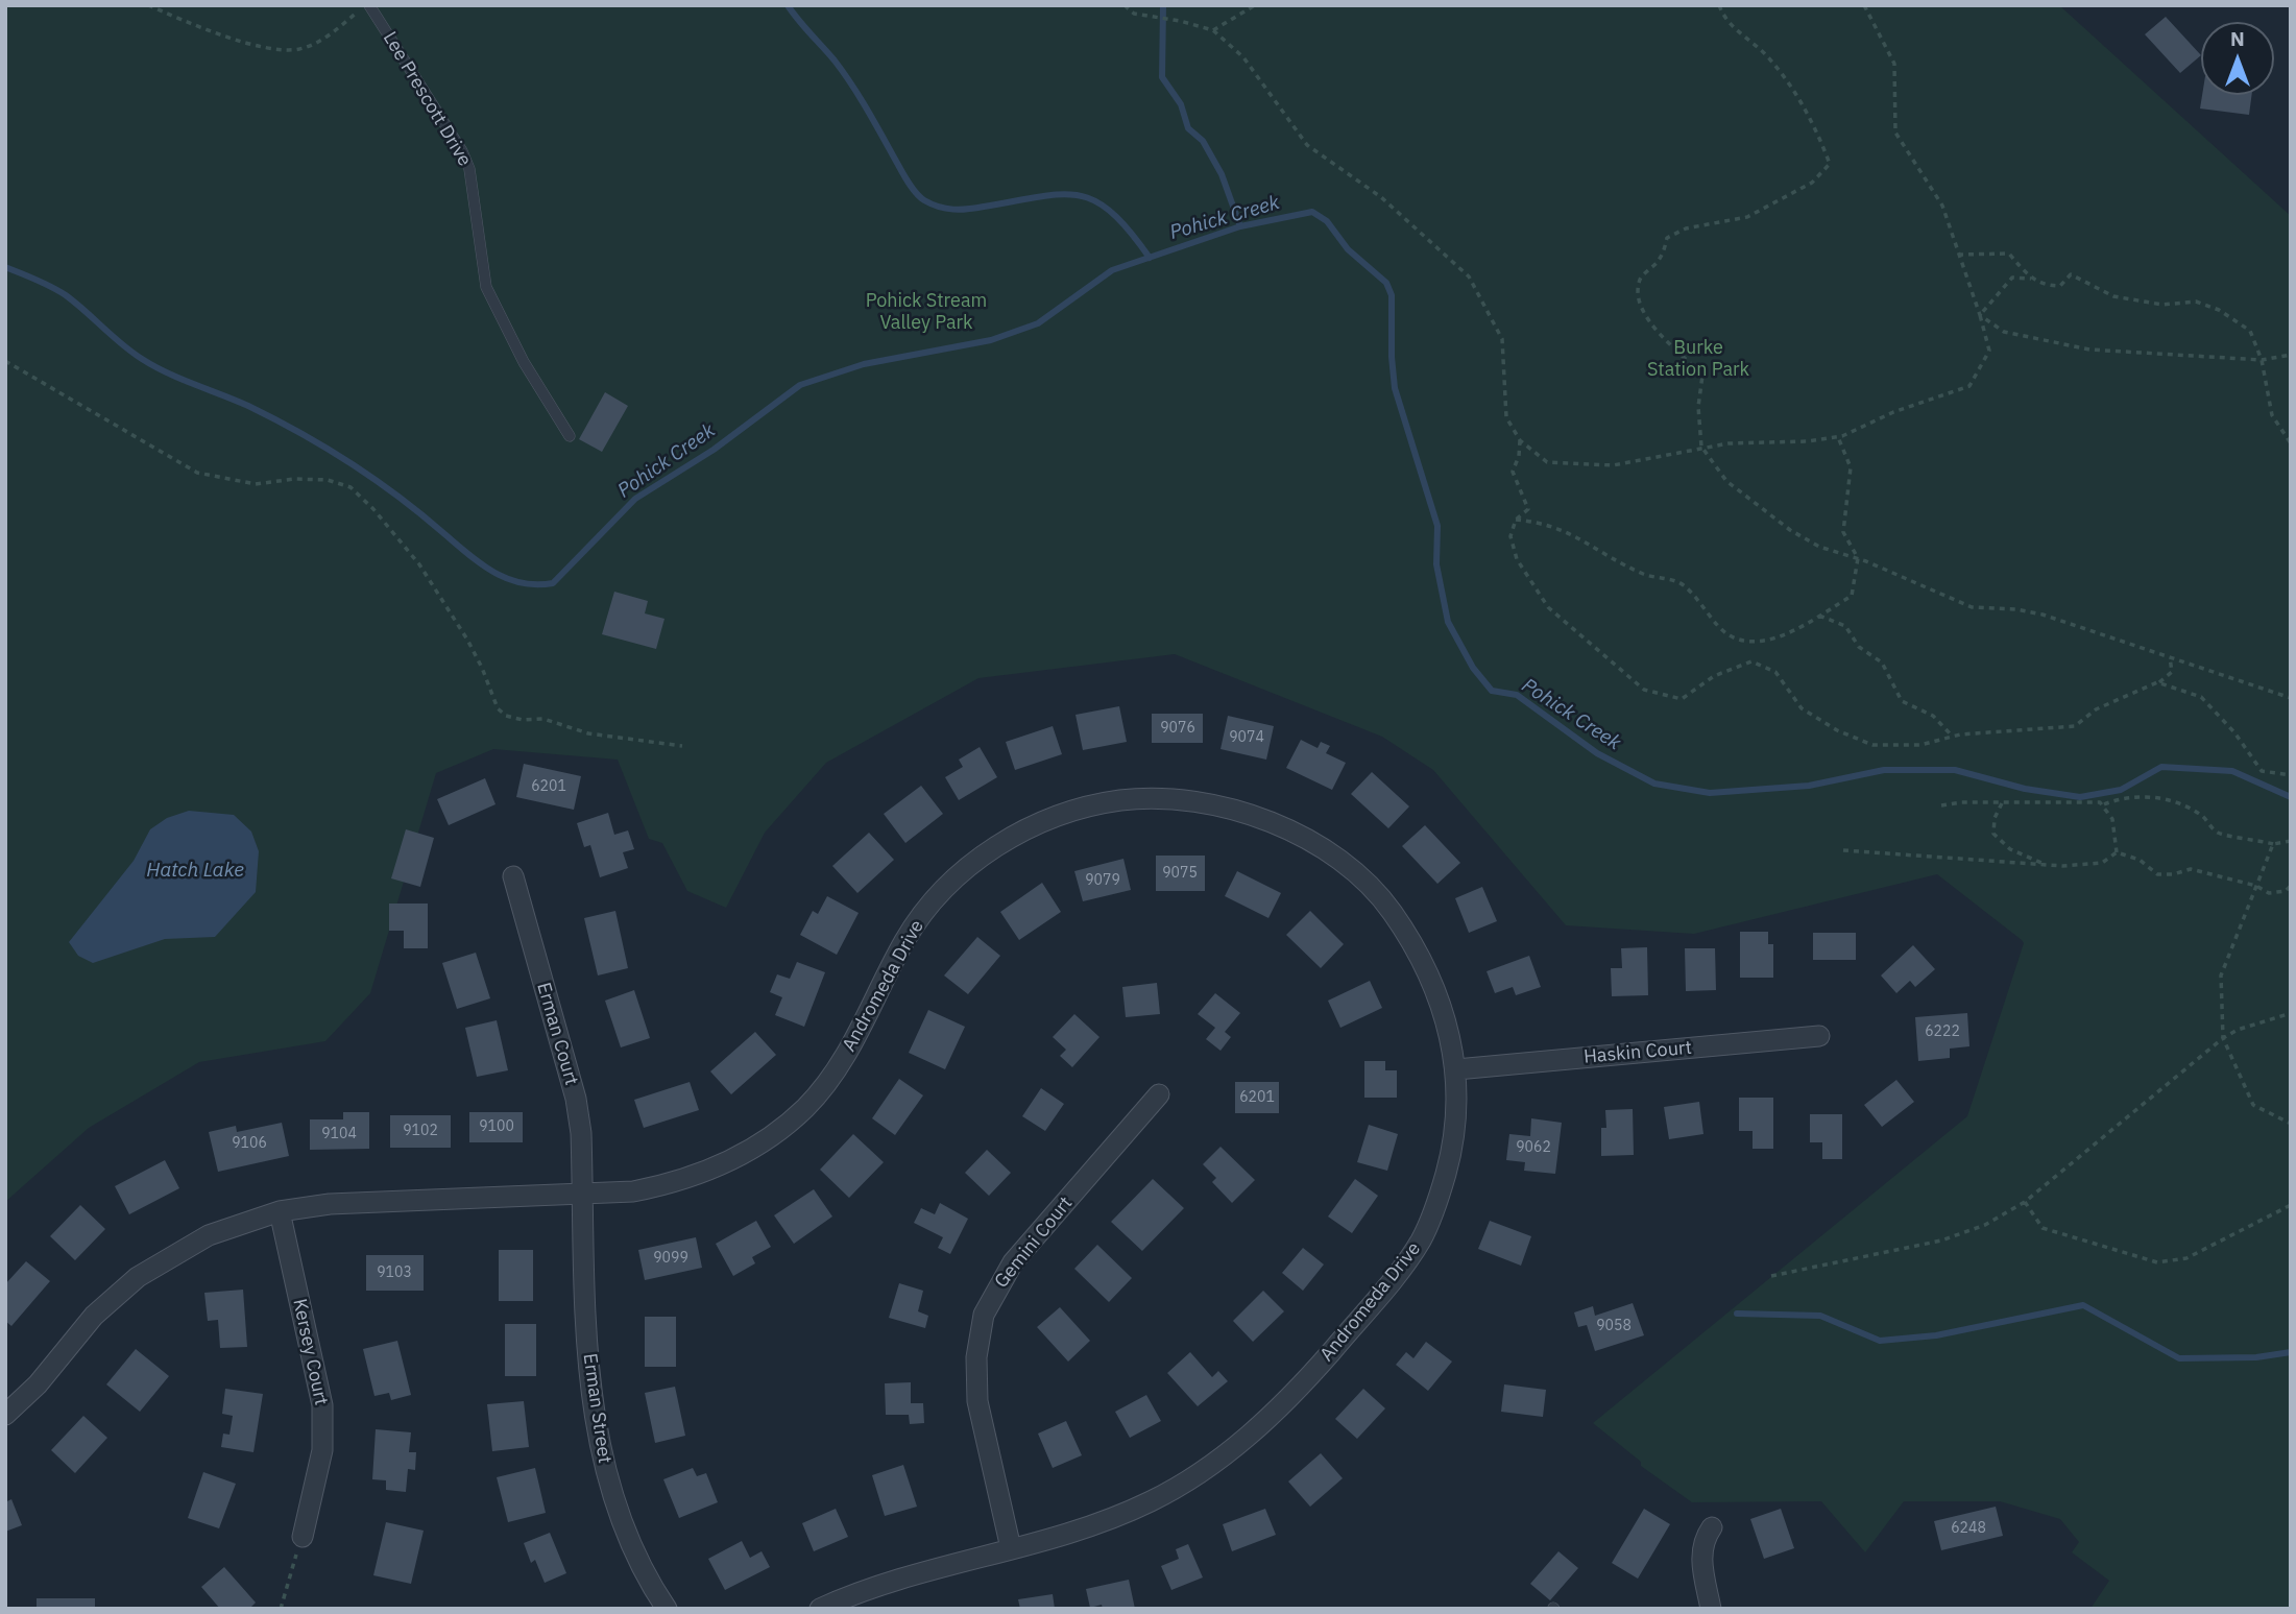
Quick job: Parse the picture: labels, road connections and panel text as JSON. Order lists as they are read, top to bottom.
{
  "streets": {
    "street": [
      "Andromeda Drive",
      "Erman Court",
      "Haskin Court",
      "Gemini Court",
      "Kersey Court",
      "Erman Street"
    ],
    "lane": ["Lee Prescott Drive"]
  },
  "crossings": [
    ["Andromeda Drive", "Erman Court"],
    ["Andromeda Drive", "Haskin Court"],
    ["Andromeda Drive", "Gemini Court"],
    ["Andromeda Drive", "Kersey Court"],
    ["Andromeda Drive", "Erman Street"],
    ["Erman Court", "Erman Street"]
  ],
  "water": ["Pohick Creek", "Hatch Lake"],
  "parks": ["Pohick Stream Valley Park", "Burke Station Park"],
  "house_numbers": [
    "9076",
    "9074",
    "6201",
    "9075",
    "9079",
    "6222",
    "6201",
    "9100",
    "9102",
    "9104",
    "9106",
    "9062",
    "9099",
    "9103",
    "9058",
    "6248"
  ],
  "north": "top"
}
